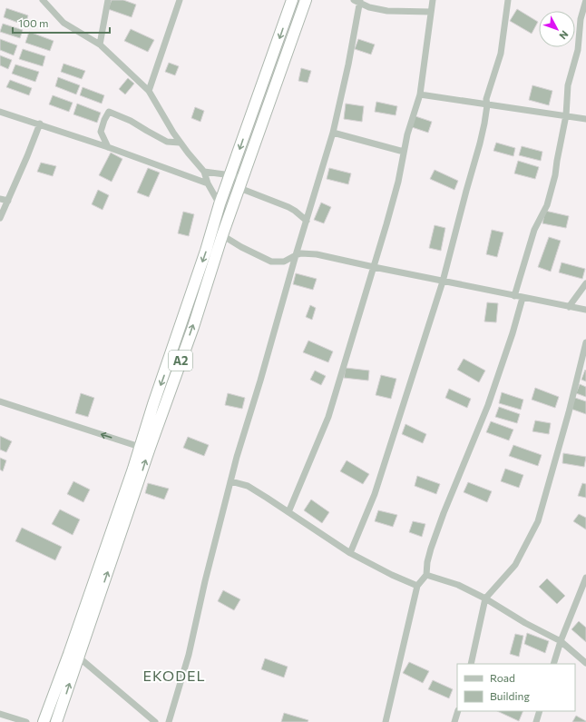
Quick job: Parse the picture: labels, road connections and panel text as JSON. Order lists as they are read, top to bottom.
{
  "streets": {
    "highway": ["A2"]
  },
  "districts": ["EKODEL"],
  "legend": ["Road", "Building"],
  "scale_bar": "100 m",
  "north": "bottom right"
}
